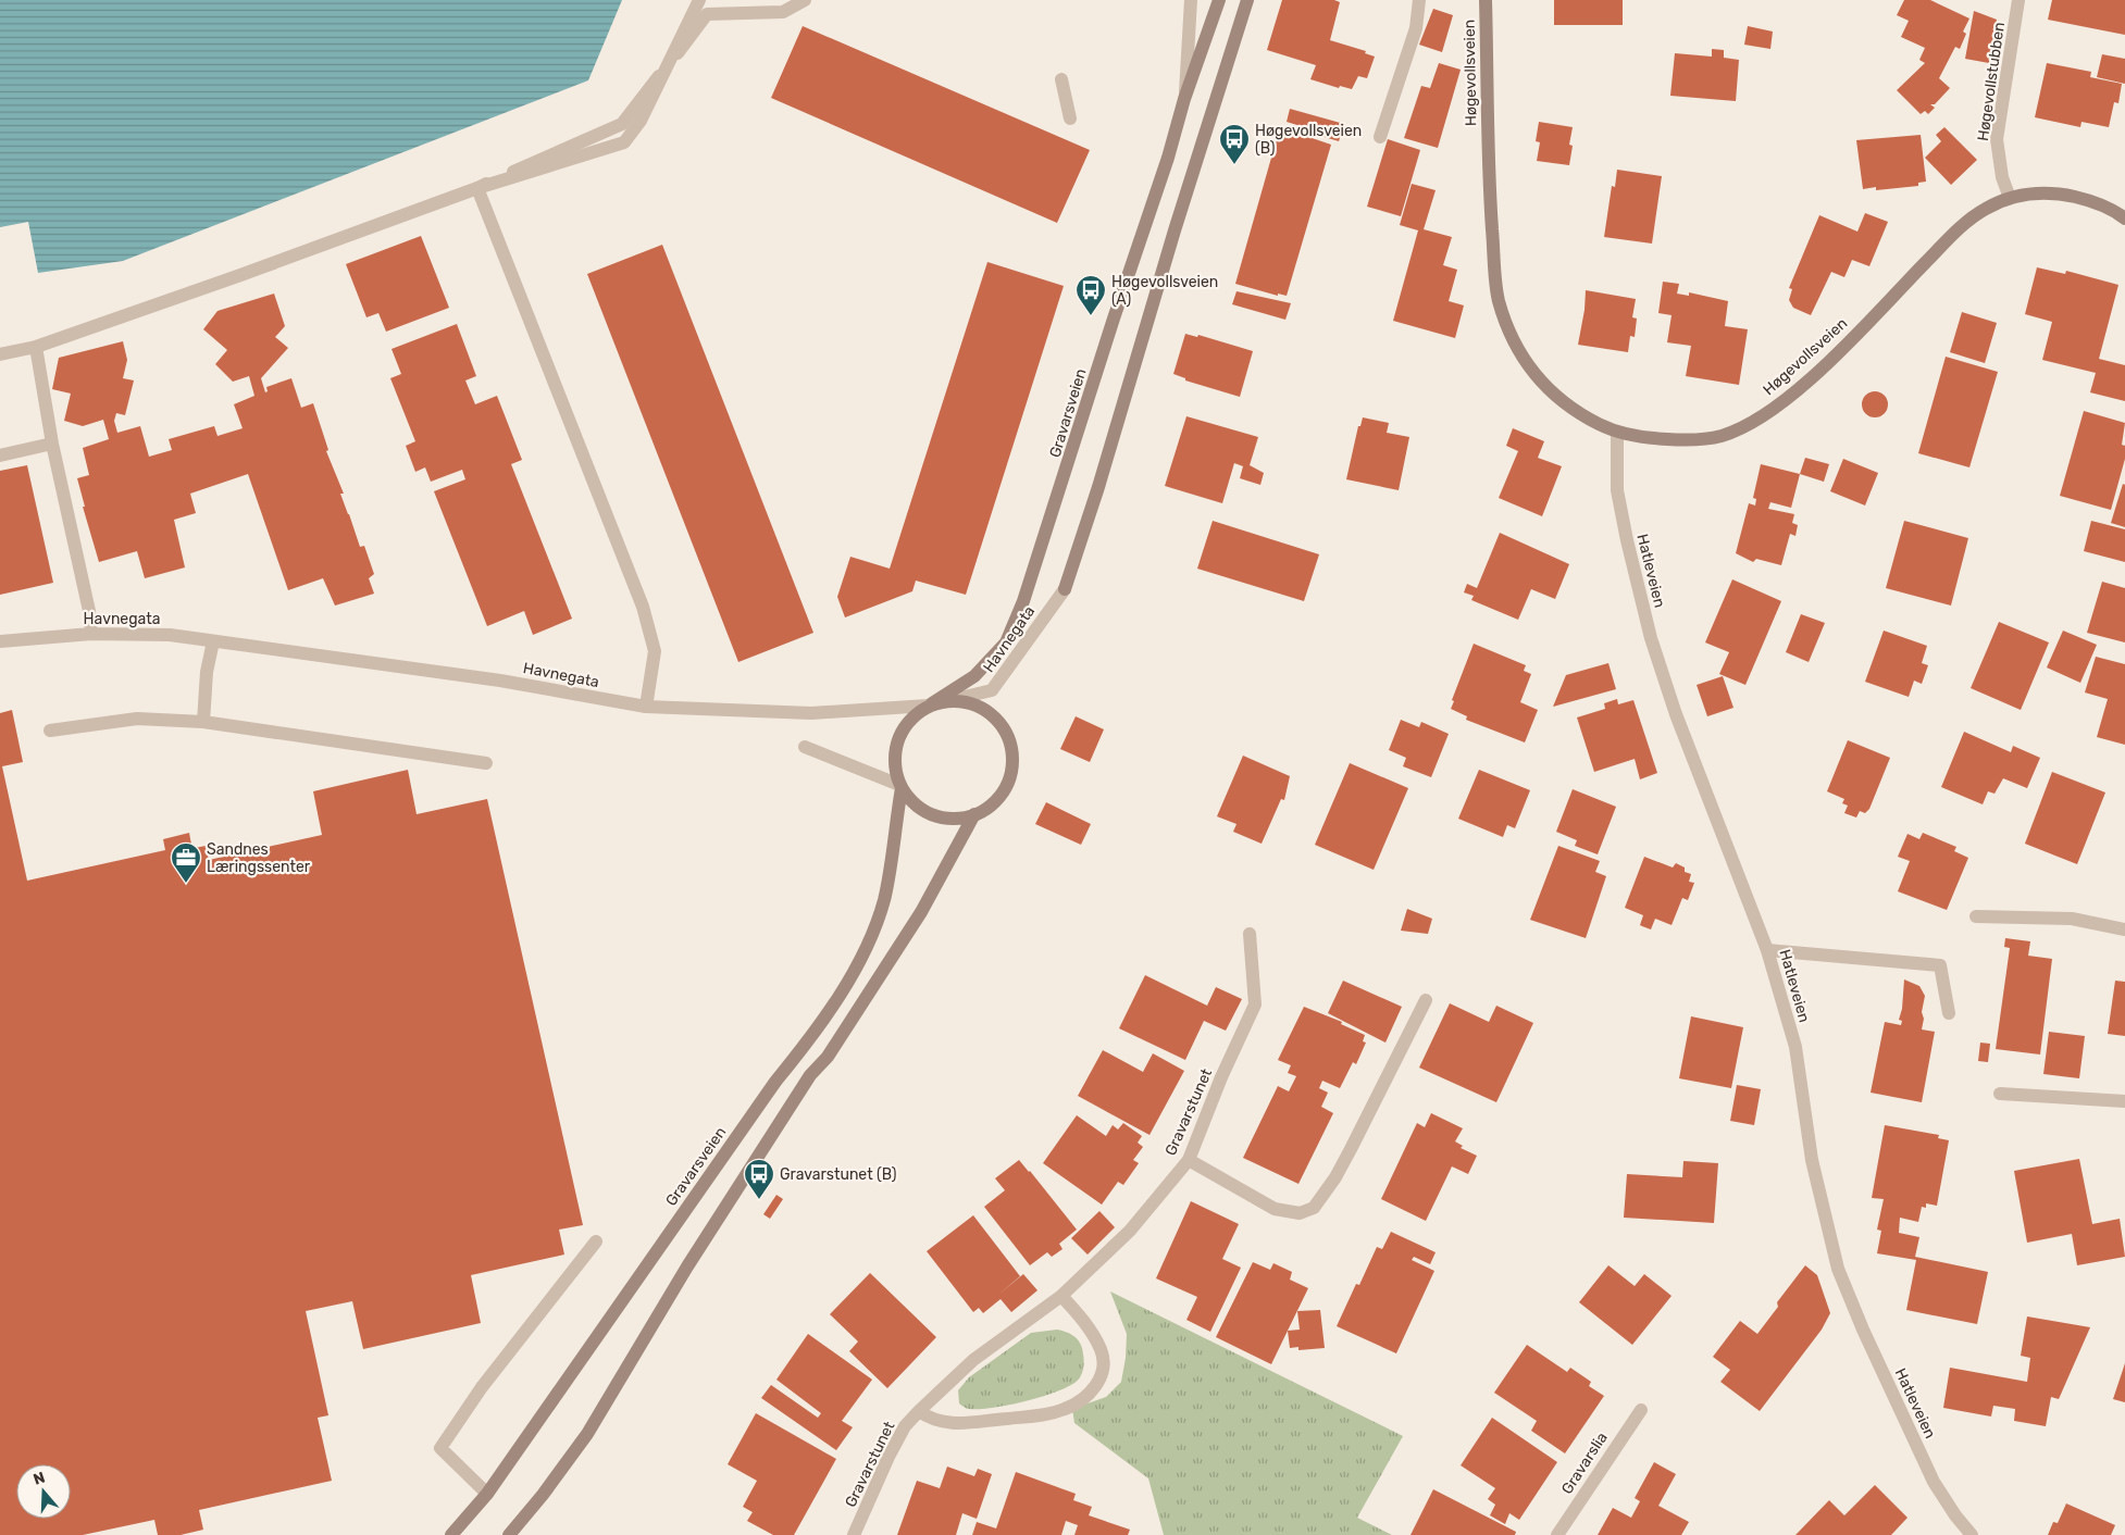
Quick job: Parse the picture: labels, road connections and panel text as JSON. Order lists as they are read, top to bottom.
{
  "streets": {
    "main road": ["Høgevollsveien", "Gravarsveien"],
    "street": [
      "Høgevollstubben",
      "Hatleveien",
      "Havnegata",
      "Gravarstunet",
      "Gravarslia"
    ]
  },
  "crossings": [
    ["Høgevollsveien", "Høgevollstubben"],
    ["Høgevollsveien", "Hatleveien"],
    ["Gravarsveien", "Havnegata"]
  ],
  "places": {
    "bus stop": ["Høgevollsveien (B)", "Høgevollsveien (A)", "Gravarstunet (B)"],
    "office": ["Sandnes Læringssenter"]
  },
  "north": "top"
}
